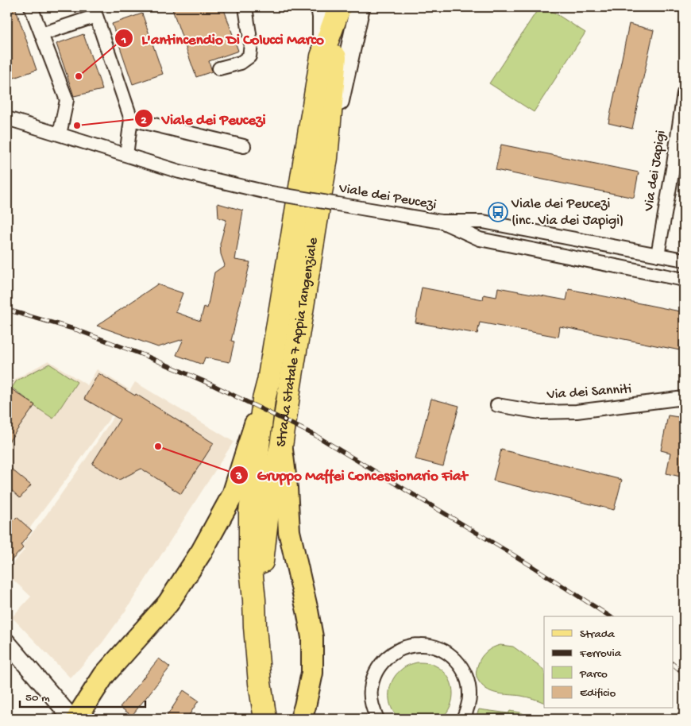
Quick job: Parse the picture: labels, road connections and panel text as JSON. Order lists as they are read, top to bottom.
{
  "streets": {
    "highway": ["Strada Statale 7 Appia Tangenziale"],
    "street": ["Via dei Japigi", "Viale dei Peucezi", "Via dei Sanniti"]
  },
  "crossings": [
    ["Via dei Japigi", "Viale dei Peucezi"]
  ],
  "places": {
    "other": ["L'antincendio Di Colucci Marco", "Viale dei Peucezi", "Gruppo Maffei Concessionario Fiat"],
    "bus stop": ["Viale dei Peucezi (inc. Via dei Japigi)"]
  },
  "legend": [
    "Strada",
    "Ferrovia",
    "Parco",
    "Edificio"
  ],
  "scale_bar": "50 m"
}
